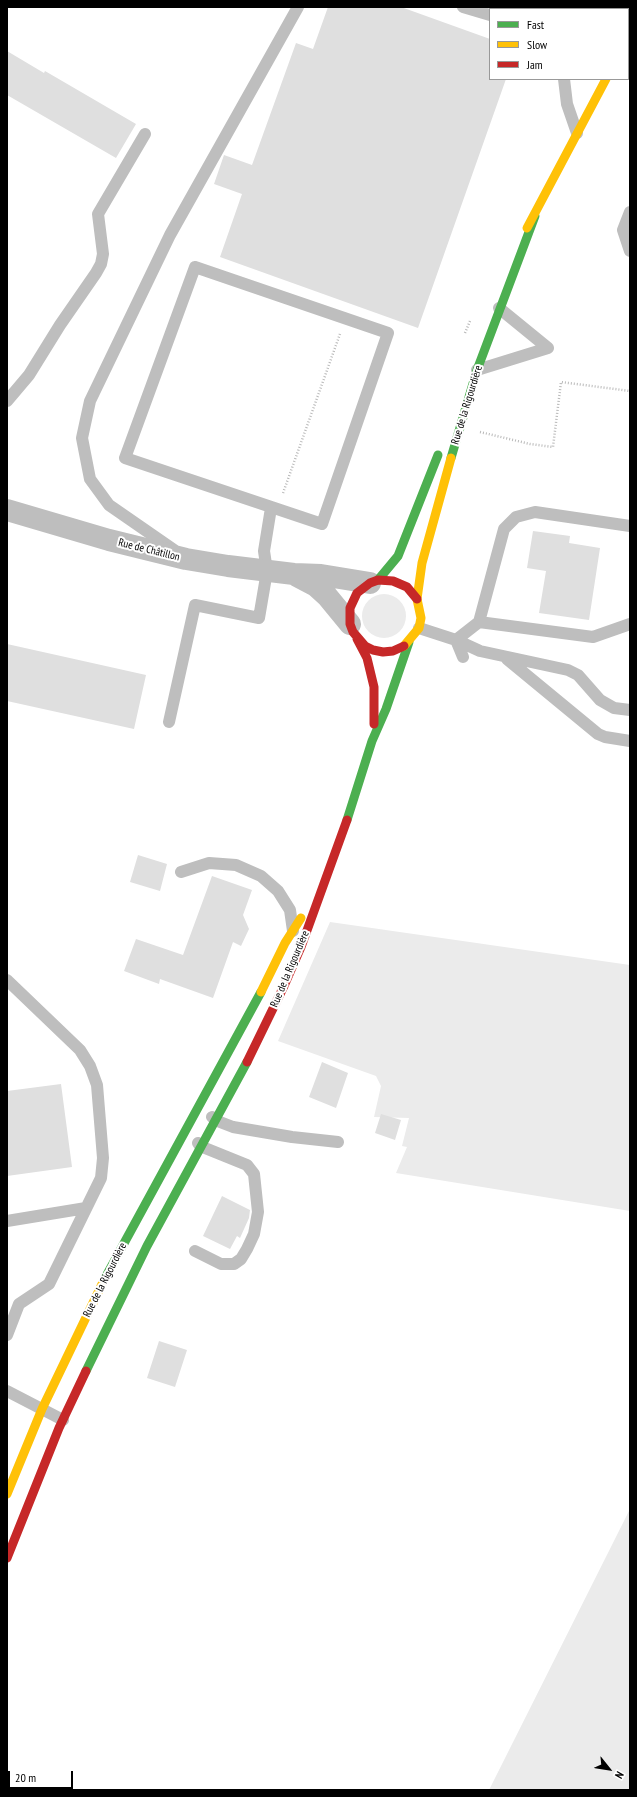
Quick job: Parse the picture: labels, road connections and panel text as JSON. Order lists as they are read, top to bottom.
{
  "streets": {
    "street": ["Rue de la Rigourdière", "Rue de Châtillon"]
  },
  "crossings": [
    ["Rue de la Rigourdière", "Rue de Châtillon"]
  ],
  "legend": ["Fast", "Slow", "Jam"],
  "scale_bar": "20 m",
  "north": "bottom right"
}
